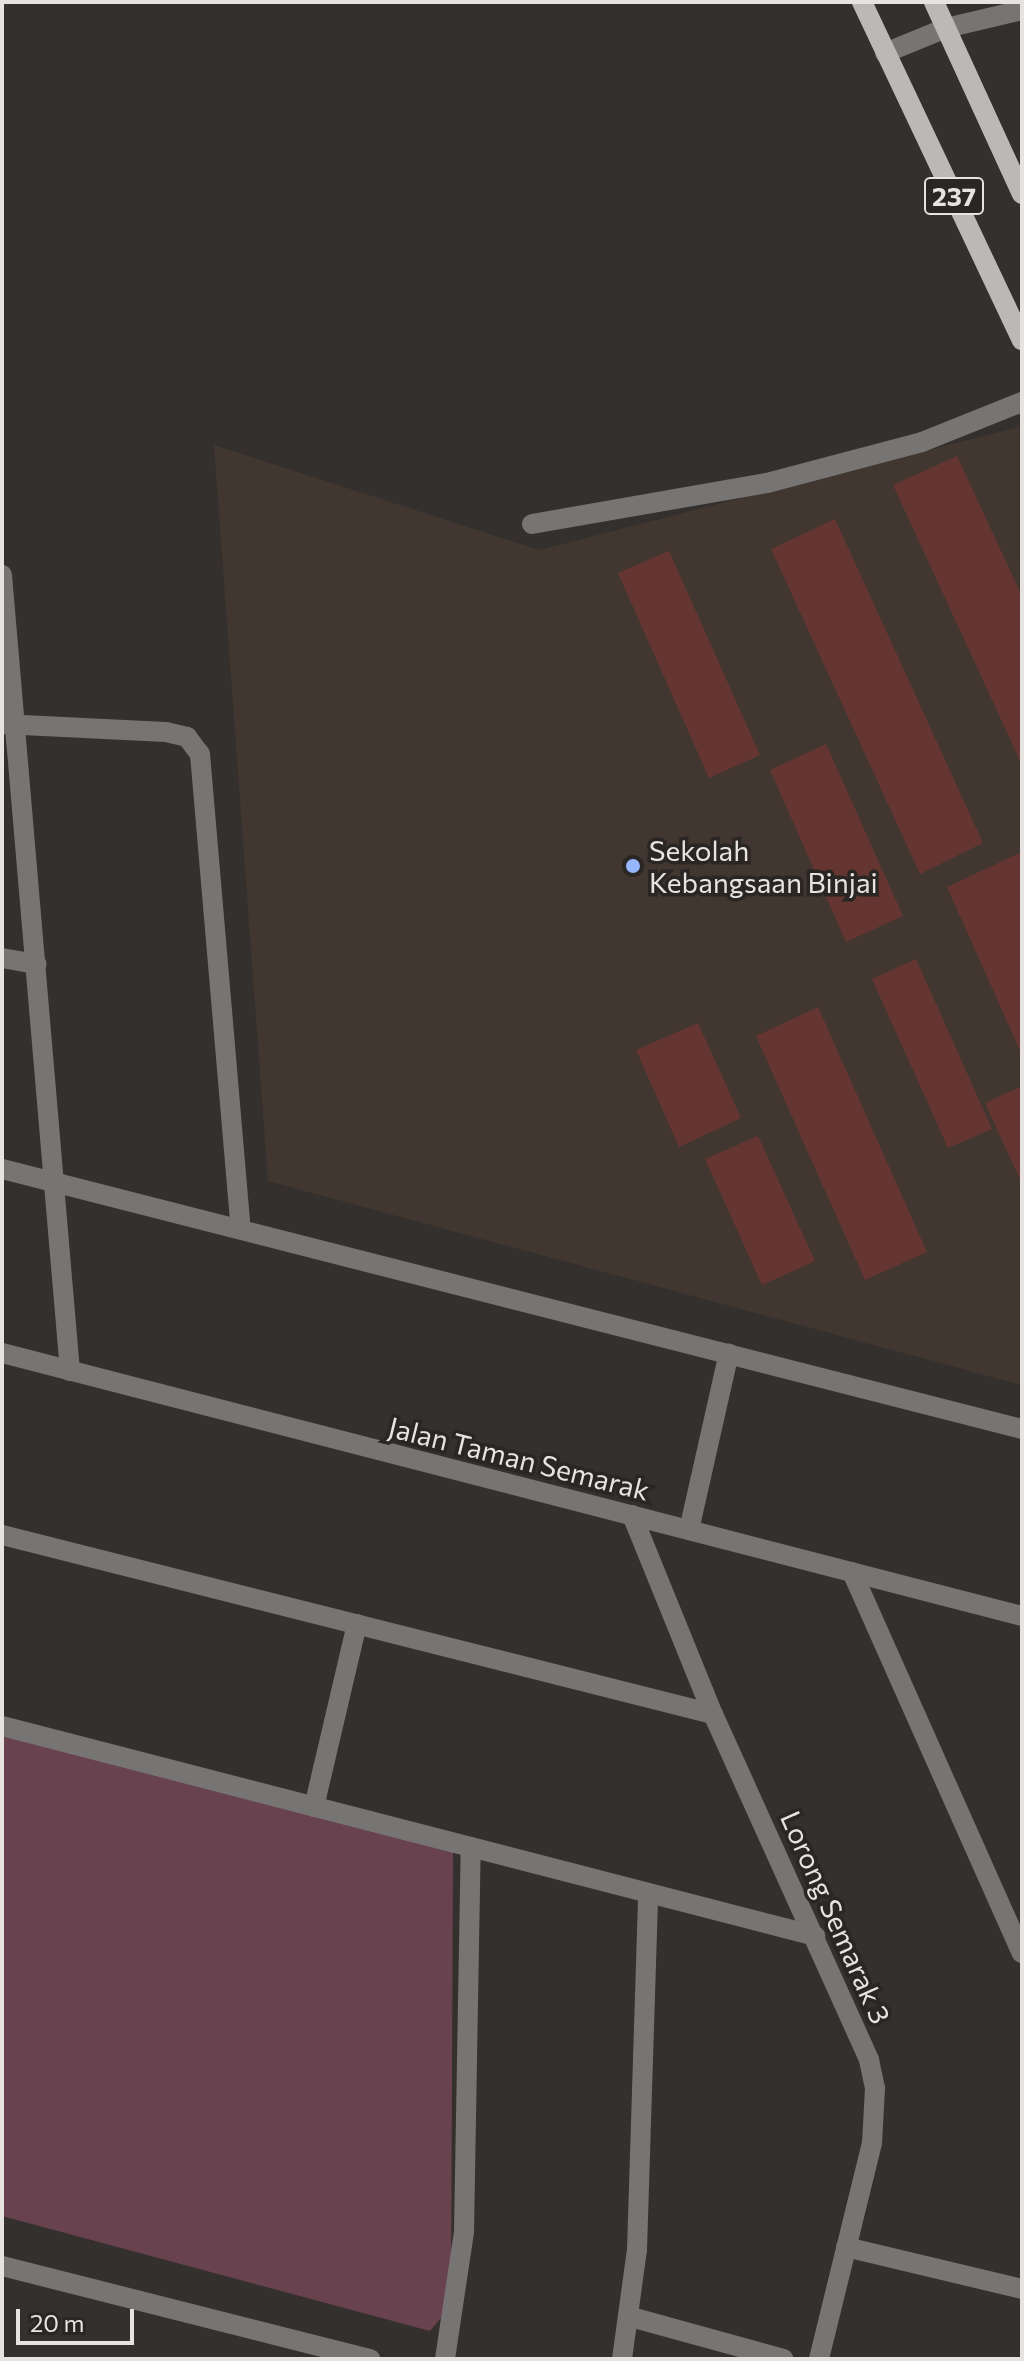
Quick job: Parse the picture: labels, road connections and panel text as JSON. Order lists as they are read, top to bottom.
{
  "streets": {
    "main road": ["237"],
    "street": ["Jalan Taman Semarak", "Lorong Semarak 3"]
  },
  "crossings": [
    ["Jalan Taman Semarak", "Lorong Semarak 3"]
  ],
  "places": ["Sekolah Kebangsaan Binjai"],
  "scale_bar": "20 m"
}
